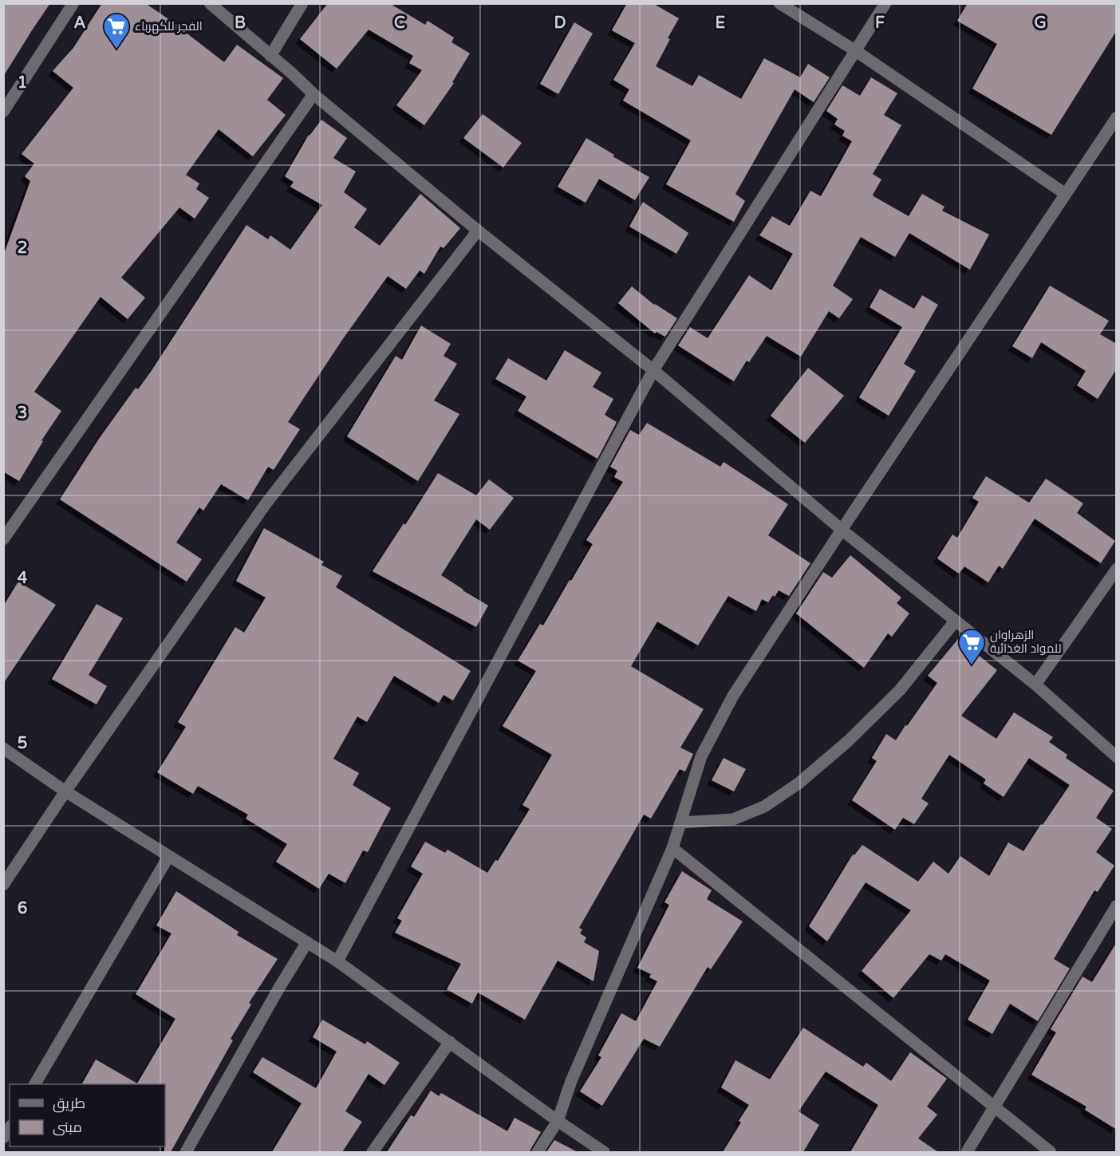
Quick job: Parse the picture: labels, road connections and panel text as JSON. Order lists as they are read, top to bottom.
{
  "places": {
    "supermarket": ["الفجر للكهرباء", "الزهراوان للمواد الغذائية"]
  },
  "legend": ["طريق", "مبنى"],
  "grid": {
    "columns": [
      "A",
      "B",
      "C",
      "D",
      "E",
      "F",
      "G"
    ],
    "rows": [
      "1",
      "2",
      "3",
      "4",
      "5",
      "6"
    ]
  }
}
